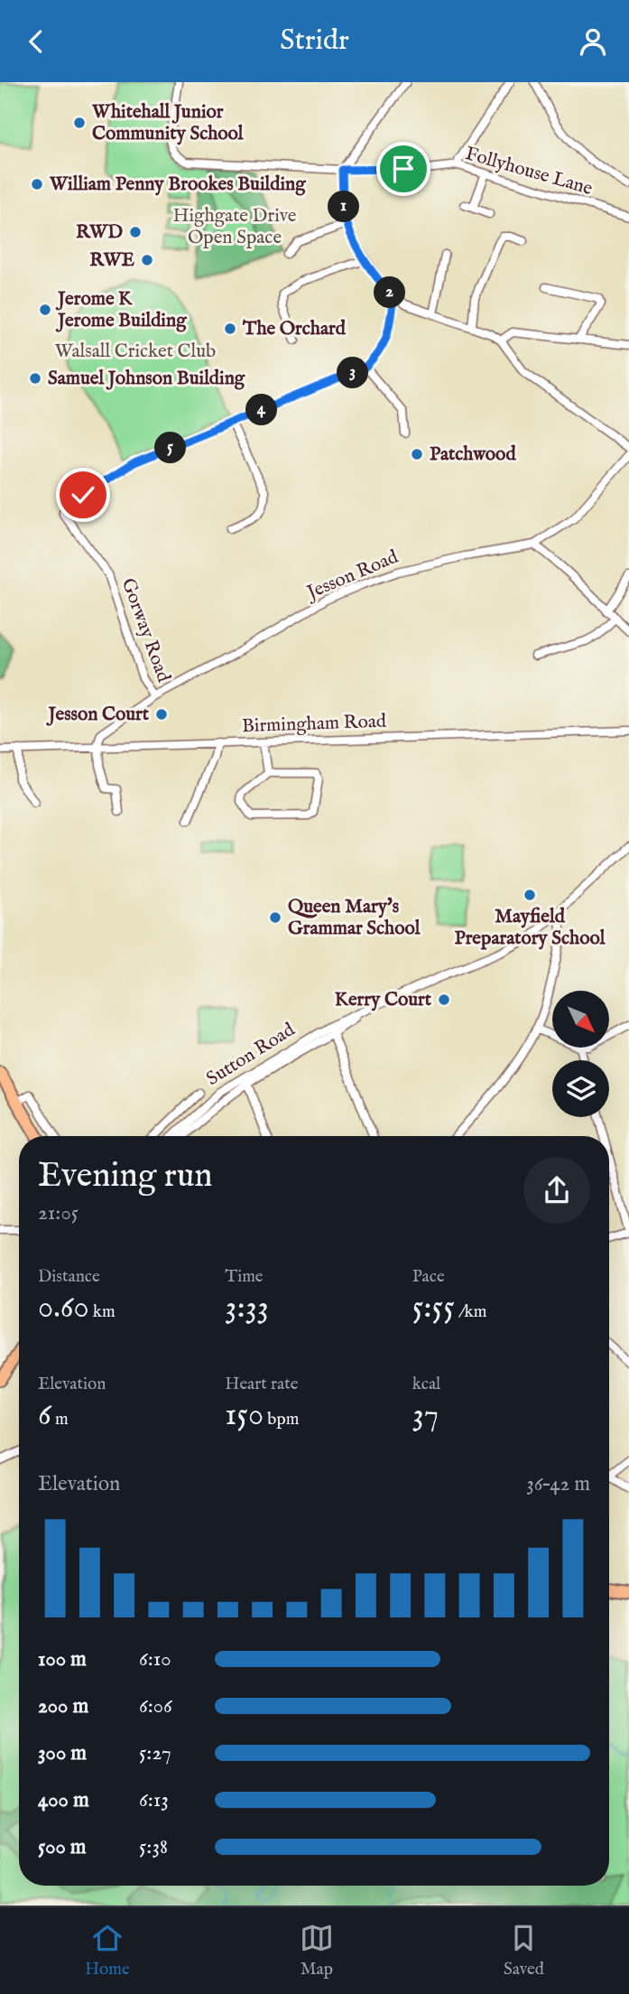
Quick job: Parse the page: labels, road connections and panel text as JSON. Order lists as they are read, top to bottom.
{
  "streets": {
    "street": [
      "Follyhouse Lane",
      "Jesson Road",
      "Gorway Road",
      "Birmingham Road",
      "Sutton Road"
    ]
  },
  "crossings": [
    ["Jesson Road", "Gorway Road"],
    ["Jesson Road", "Birmingham Road"]
  ],
  "parks": ["Highgate Drive Open Space", "Walsall Cricket Club"],
  "places": [
    "Whitehall Junior Community School",
    "William Penny Brookes Building",
    "RWD",
    "RWE",
    "Jerome K Jerome Building",
    "The Orchard",
    "Samuel Johnson Building",
    "Patchwood",
    "Jesson Court",
    "Mayfield Preparatory School",
    "Queen Mary's Grammar School",
    "Kerry Court"
  ],
  "north": "bottom right",
  "page": {
    "header": "Stridr",
    "pins": [
      "1",
      "2",
      "3",
      "4",
      "5"
    ],
    "heading": ["Evening run", "21:05"],
    "stats": [
      ["Distance", "0.60 km"],
      ["Time", "3:33"],
      ["Pace", "5:55 /km"],
      ["Elevation", "6 m"],
      ["Heart rate", "150 bpm"],
      ["kcal", "37"]
    ],
    "chart": ["Elevation", "36–42 m"],
    "list": [
      {
        "name": "100 m",
        "note": "6:10"
      },
      {
        "name": "200 m",
        "note": "6:06"
      },
      {
        "name": "300 m",
        "note": "5:27"
      },
      {
        "name": "400 m",
        "note": "6:13"
      },
      {
        "name": "500 m",
        "note": "5:38"
      }
    ],
    "tabs": ["Home", "Map", "Saved"]
  }
}
